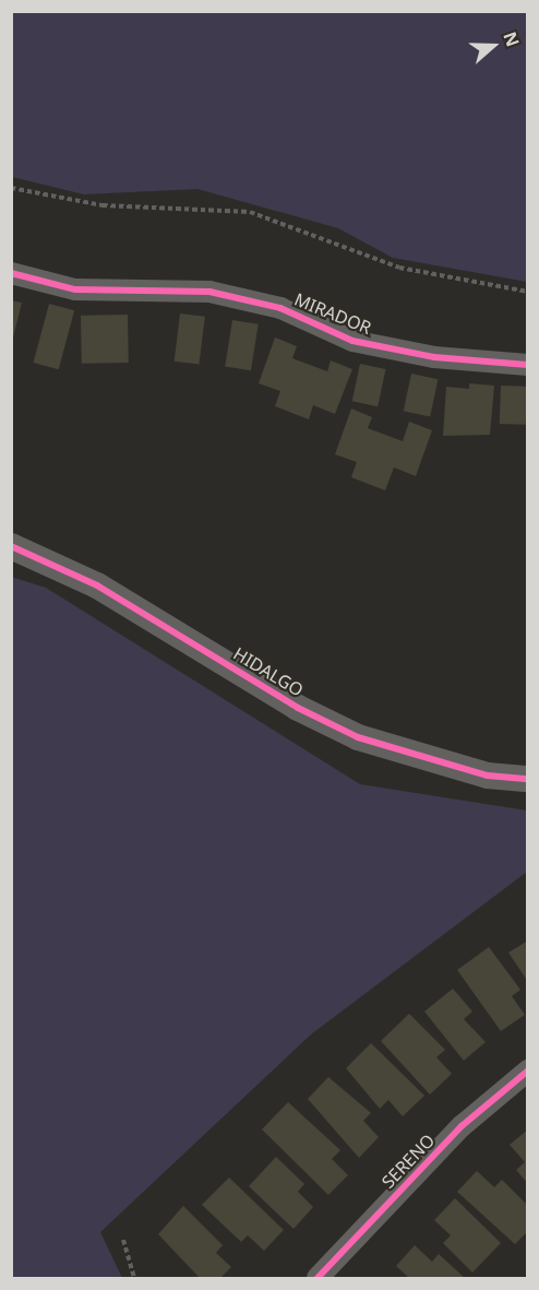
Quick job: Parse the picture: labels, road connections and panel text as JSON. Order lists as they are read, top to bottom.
{
  "streets": {
    "street": ["MIRADOR", "HIDALGO", "SERENO"]
  },
  "north": "right"
}
